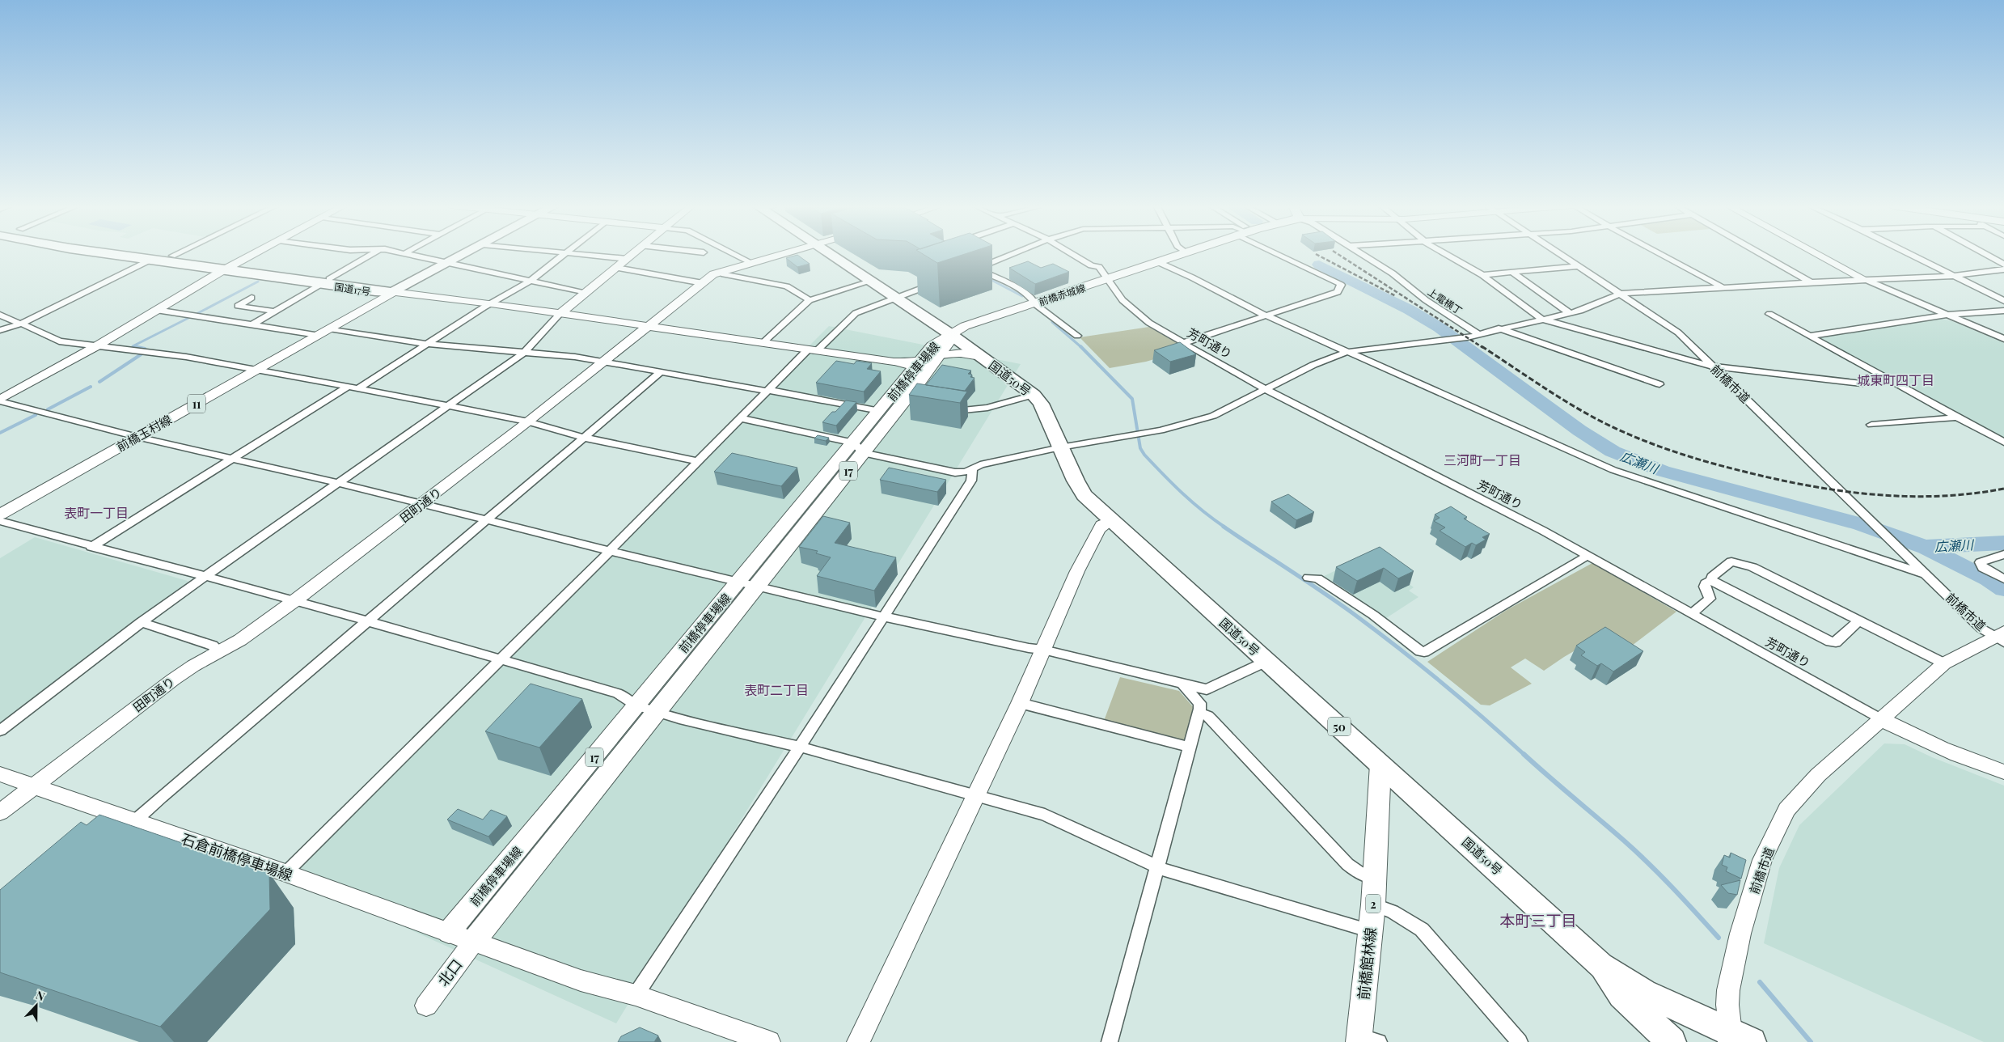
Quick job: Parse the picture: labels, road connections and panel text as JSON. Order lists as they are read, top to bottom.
{
  "streets": {
    "highway": ["国道17号", "国道50号", "50"],
    "main road": [
      "前橋赤城線",
      "前橋停車場線",
      "11",
      "前橋玉村線",
      "17",
      "2",
      "前橋館林線"
    ],
    "street": [
      "上電横丁",
      "芳町通り",
      "前橋市道",
      "田町通り",
      "石倉前橋停車場線",
      "北口"
    ]
  },
  "crossings": [
    ["国道17号", "前橋玉村線"],
    ["前橋赤城線", "芳町通り"],
    ["前橋赤城線", "前橋停車場線"],
    ["前橋赤城線", "国道50号"],
    ["芳町通り", "前橋市道"],
    ["前橋停車場線", "国道50号"],
    ["前橋停車場線", "石倉前橋停車場線"],
    ["前橋停車場線", "北口"],
    ["国道50号", "前橋市道"],
    ["国道50号", "前橋館林線"],
    ["田町通り", "石倉前橋停車場線"],
    ["石倉前橋停車場線", "北口"]
  ],
  "districts": [
    "城東町四丁目",
    "三河町一丁目",
    "表町一丁目",
    "表町二丁目",
    "本町三丁目"
  ],
  "water": ["広瀬川"],
  "north": "top"
}
